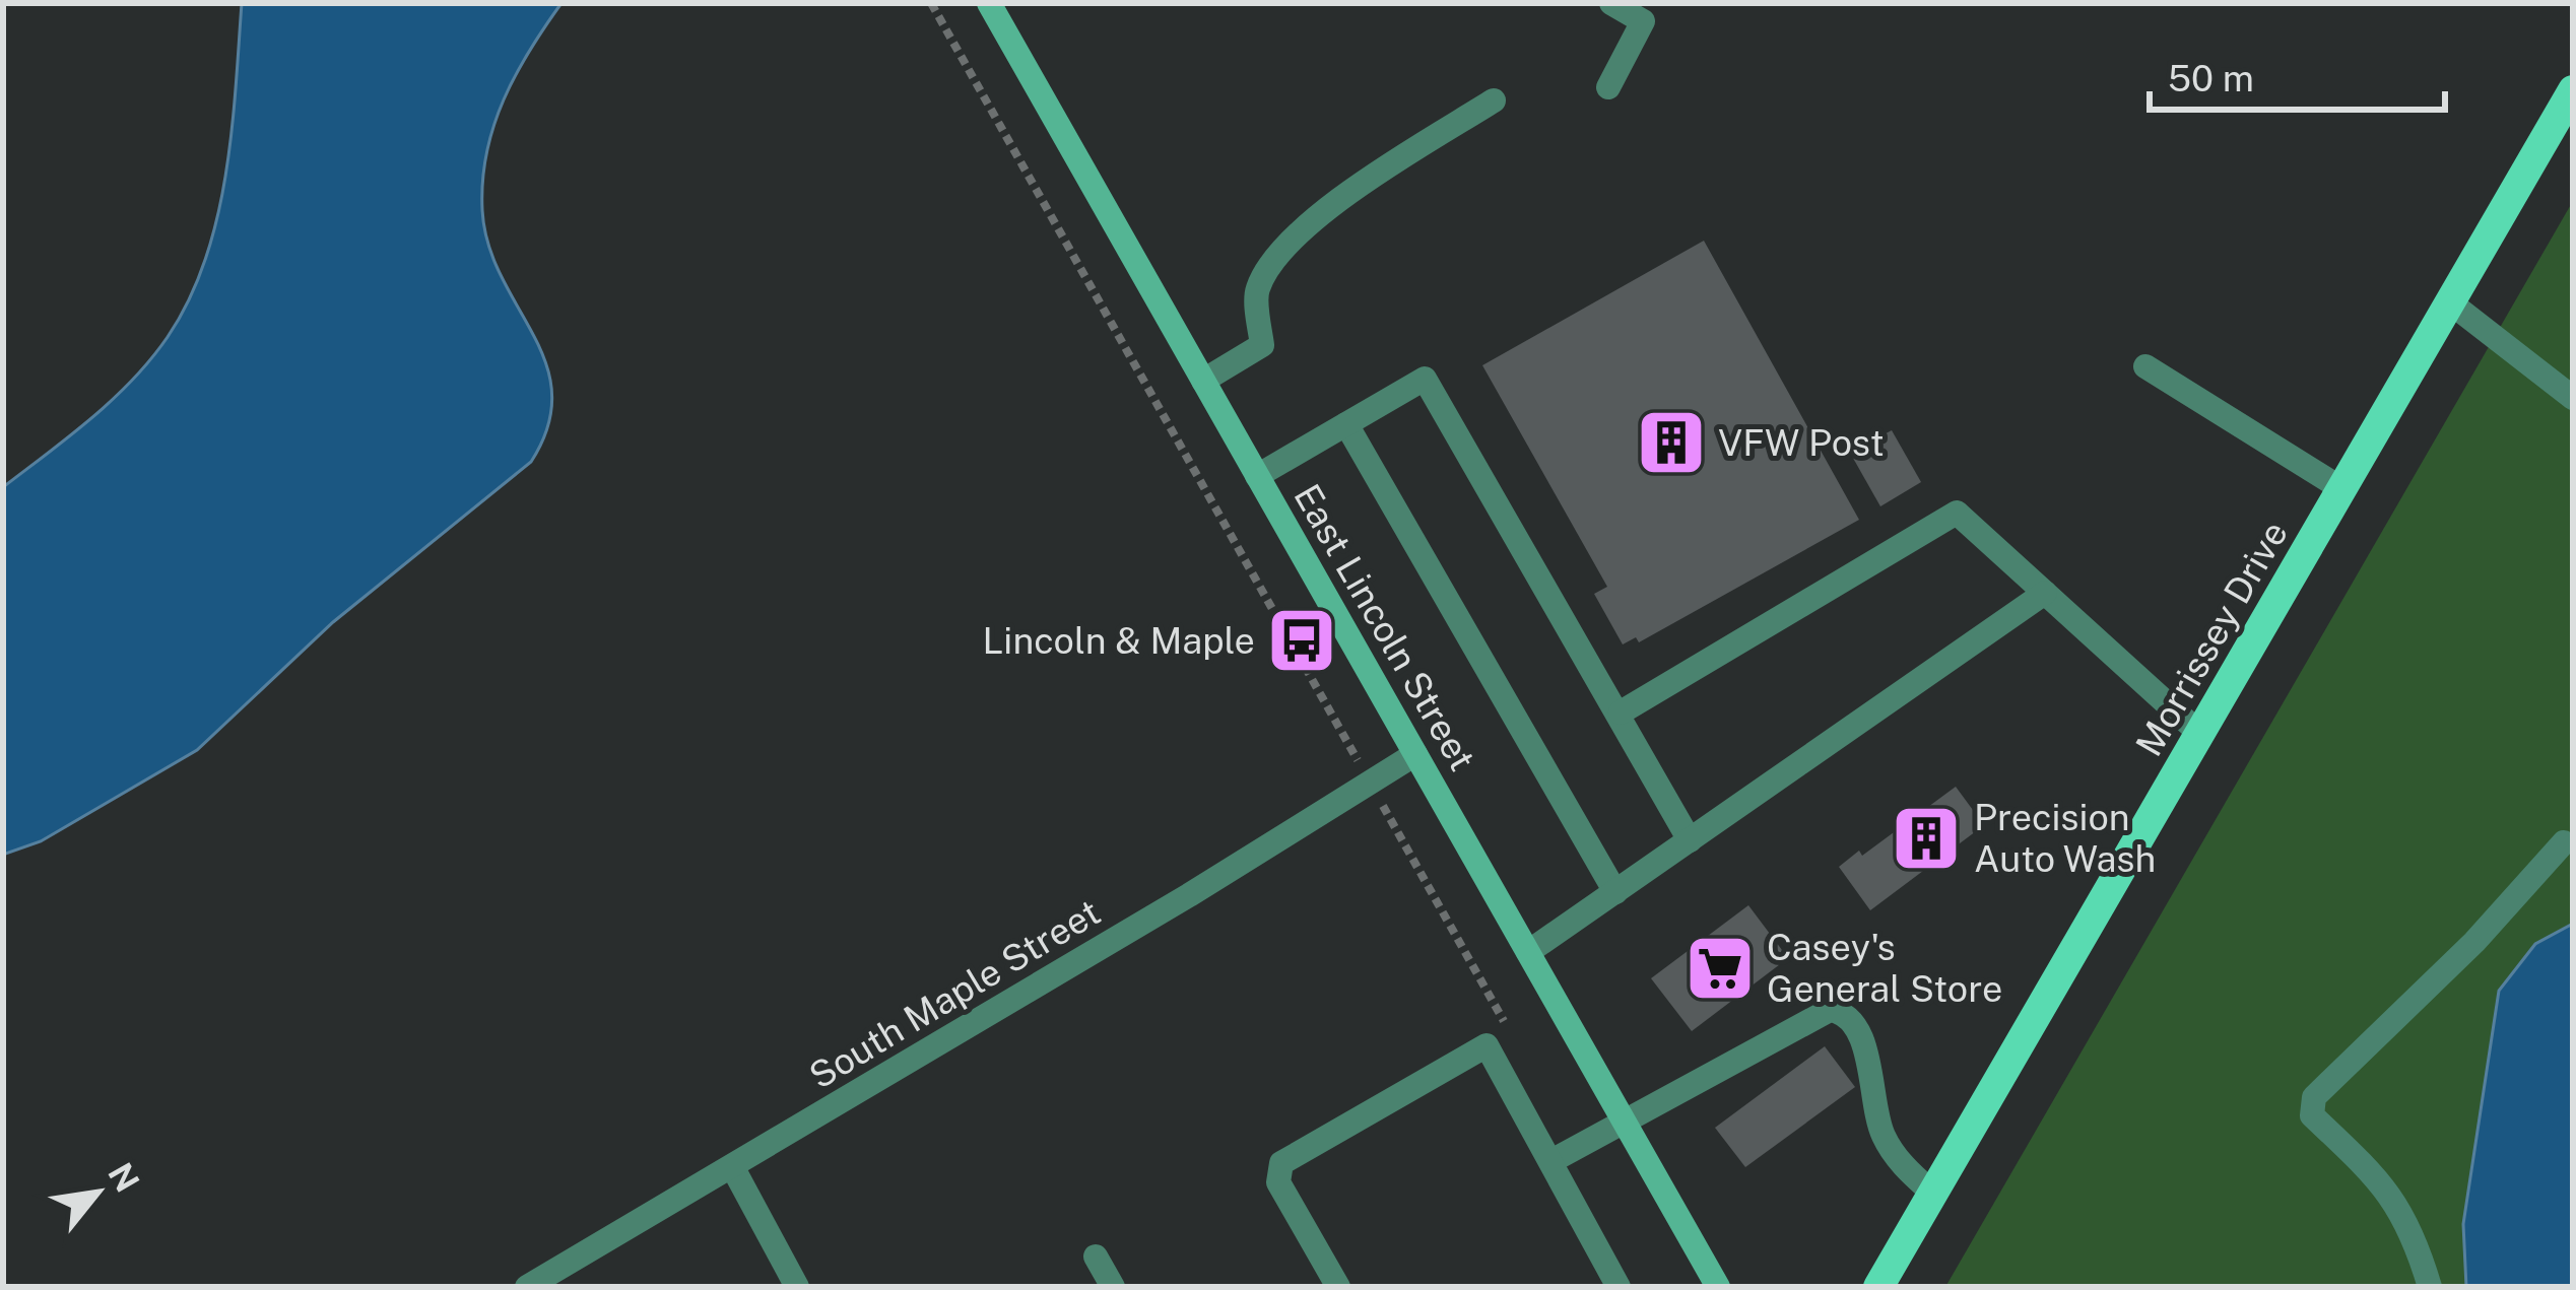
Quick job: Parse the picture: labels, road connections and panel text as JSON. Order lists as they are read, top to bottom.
{
  "streets": {
    "main road": ["East Lincoln Street", "Morrissey Drive"],
    "street": ["South Maple Street"]
  },
  "crossings": [
    ["East Lincoln Street", "South Maple Street"]
  ],
  "places": {
    "building": ["VFW Post", "Precision Auto Wash"],
    "bus stop": ["Lincoln & Maple"],
    "supermarket": ["Casey's General Store"]
  },
  "scale_bar": "50 m",
  "north": "top right"
}
